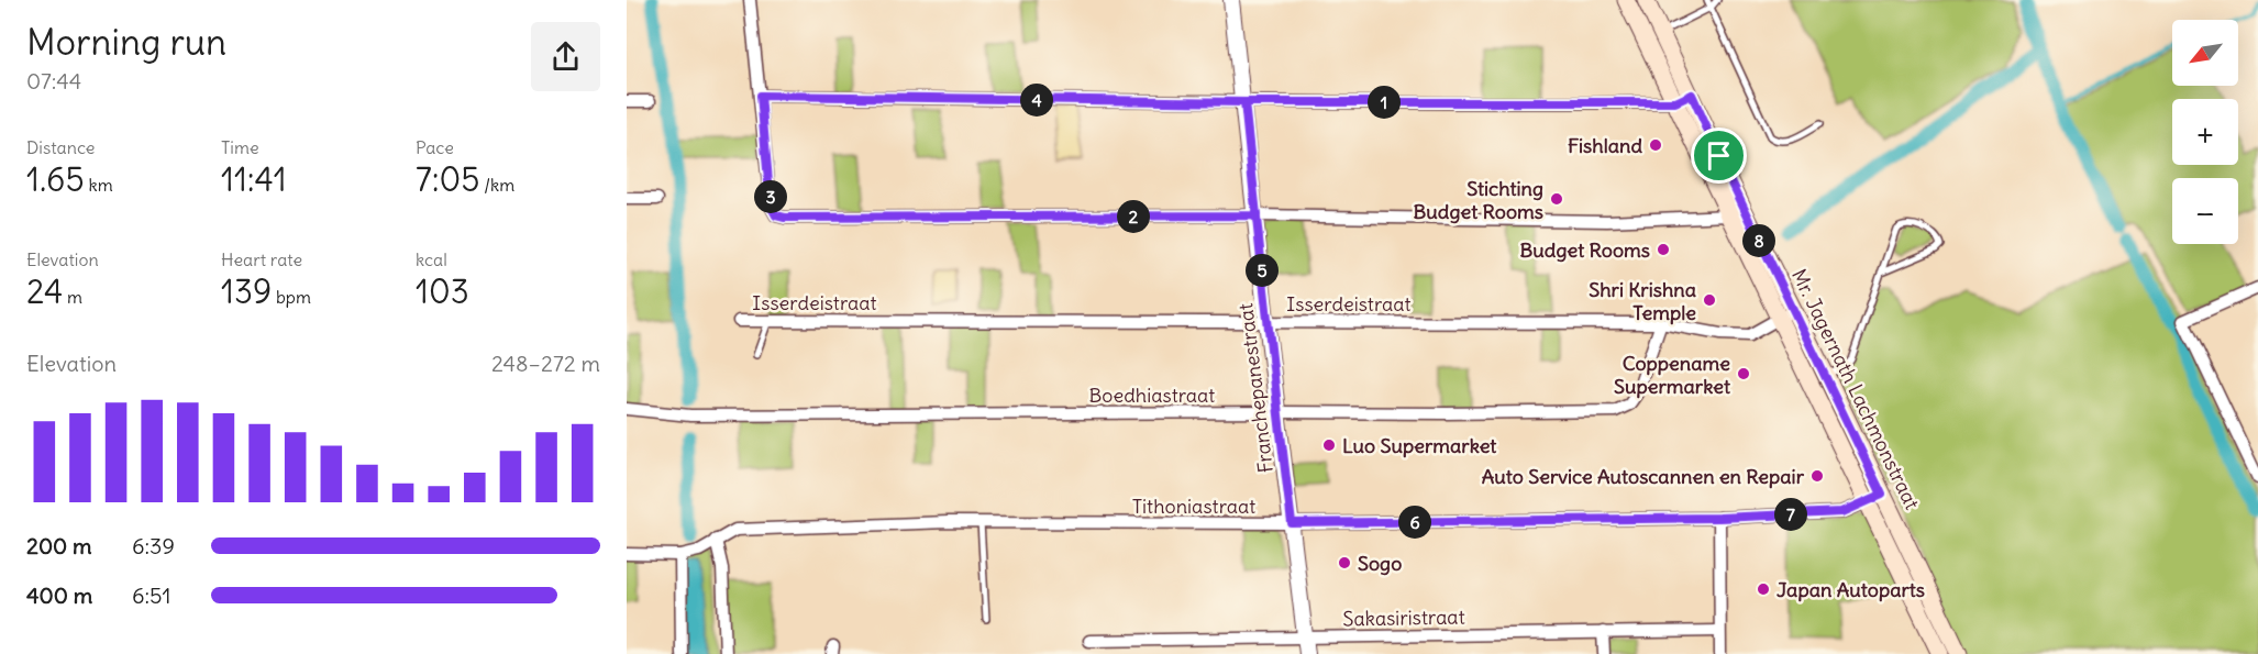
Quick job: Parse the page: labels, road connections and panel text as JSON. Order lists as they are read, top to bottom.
{
  "streets": {
    "main road": ["Mr. Jagernath Lachmonstraat"],
    "street": [
      "Isserdeistraat",
      "Franchepanestraat",
      "Boedhiastraat",
      "Tithoniastraat",
      "Sakasiristraat"
    ]
  },
  "crossings": [
    ["Isserdeistraat", "Franchepanestraat"],
    ["Isserdeistraat", "Mr. Jagernath Lachmonstraat"],
    ["Isserdeistraat", "Boedhiastraat"],
    ["Franchepanestraat", "Boedhiastraat"],
    ["Franchepanestraat", "Tithoniastraat"],
    ["Franchepanestraat", "Sakasiristraat"],
    ["Mr. Jagernath Lachmonstraat", "Tithoniastraat"]
  ],
  "places": [
    "Fishland",
    "Stichting Budget Rooms",
    "Budget Rooms",
    "Shri Krishna Temple",
    "Coppename Supermarket",
    "Luo Supermarket",
    "Auto Service Autoscannen en Repair",
    "Sogo",
    "Japan Autoparts"
  ],
  "north": "bottom left",
  "page": {
    "heading": ["Morning run", "07:44"],
    "map_buttons": ["+", "−"],
    "pins": [
      "4",
      "1",
      "3",
      "2",
      "8",
      "5",
      "7",
      "6"
    ],
    "stats": [
      ["Distance", "1.65 km"],
      ["Time", "11:41"],
      ["Pace", "7:05 /km"],
      ["Elevation", "24 m"],
      ["Heart rate", "139 bpm"],
      ["kcal", "103"]
    ],
    "chart": ["Elevation", "248–272 m"],
    "list": [
      {
        "name": "200 m",
        "note": "6:39"
      },
      {
        "name": "400 m",
        "note": "6:51"
      }
    ]
  }
}
